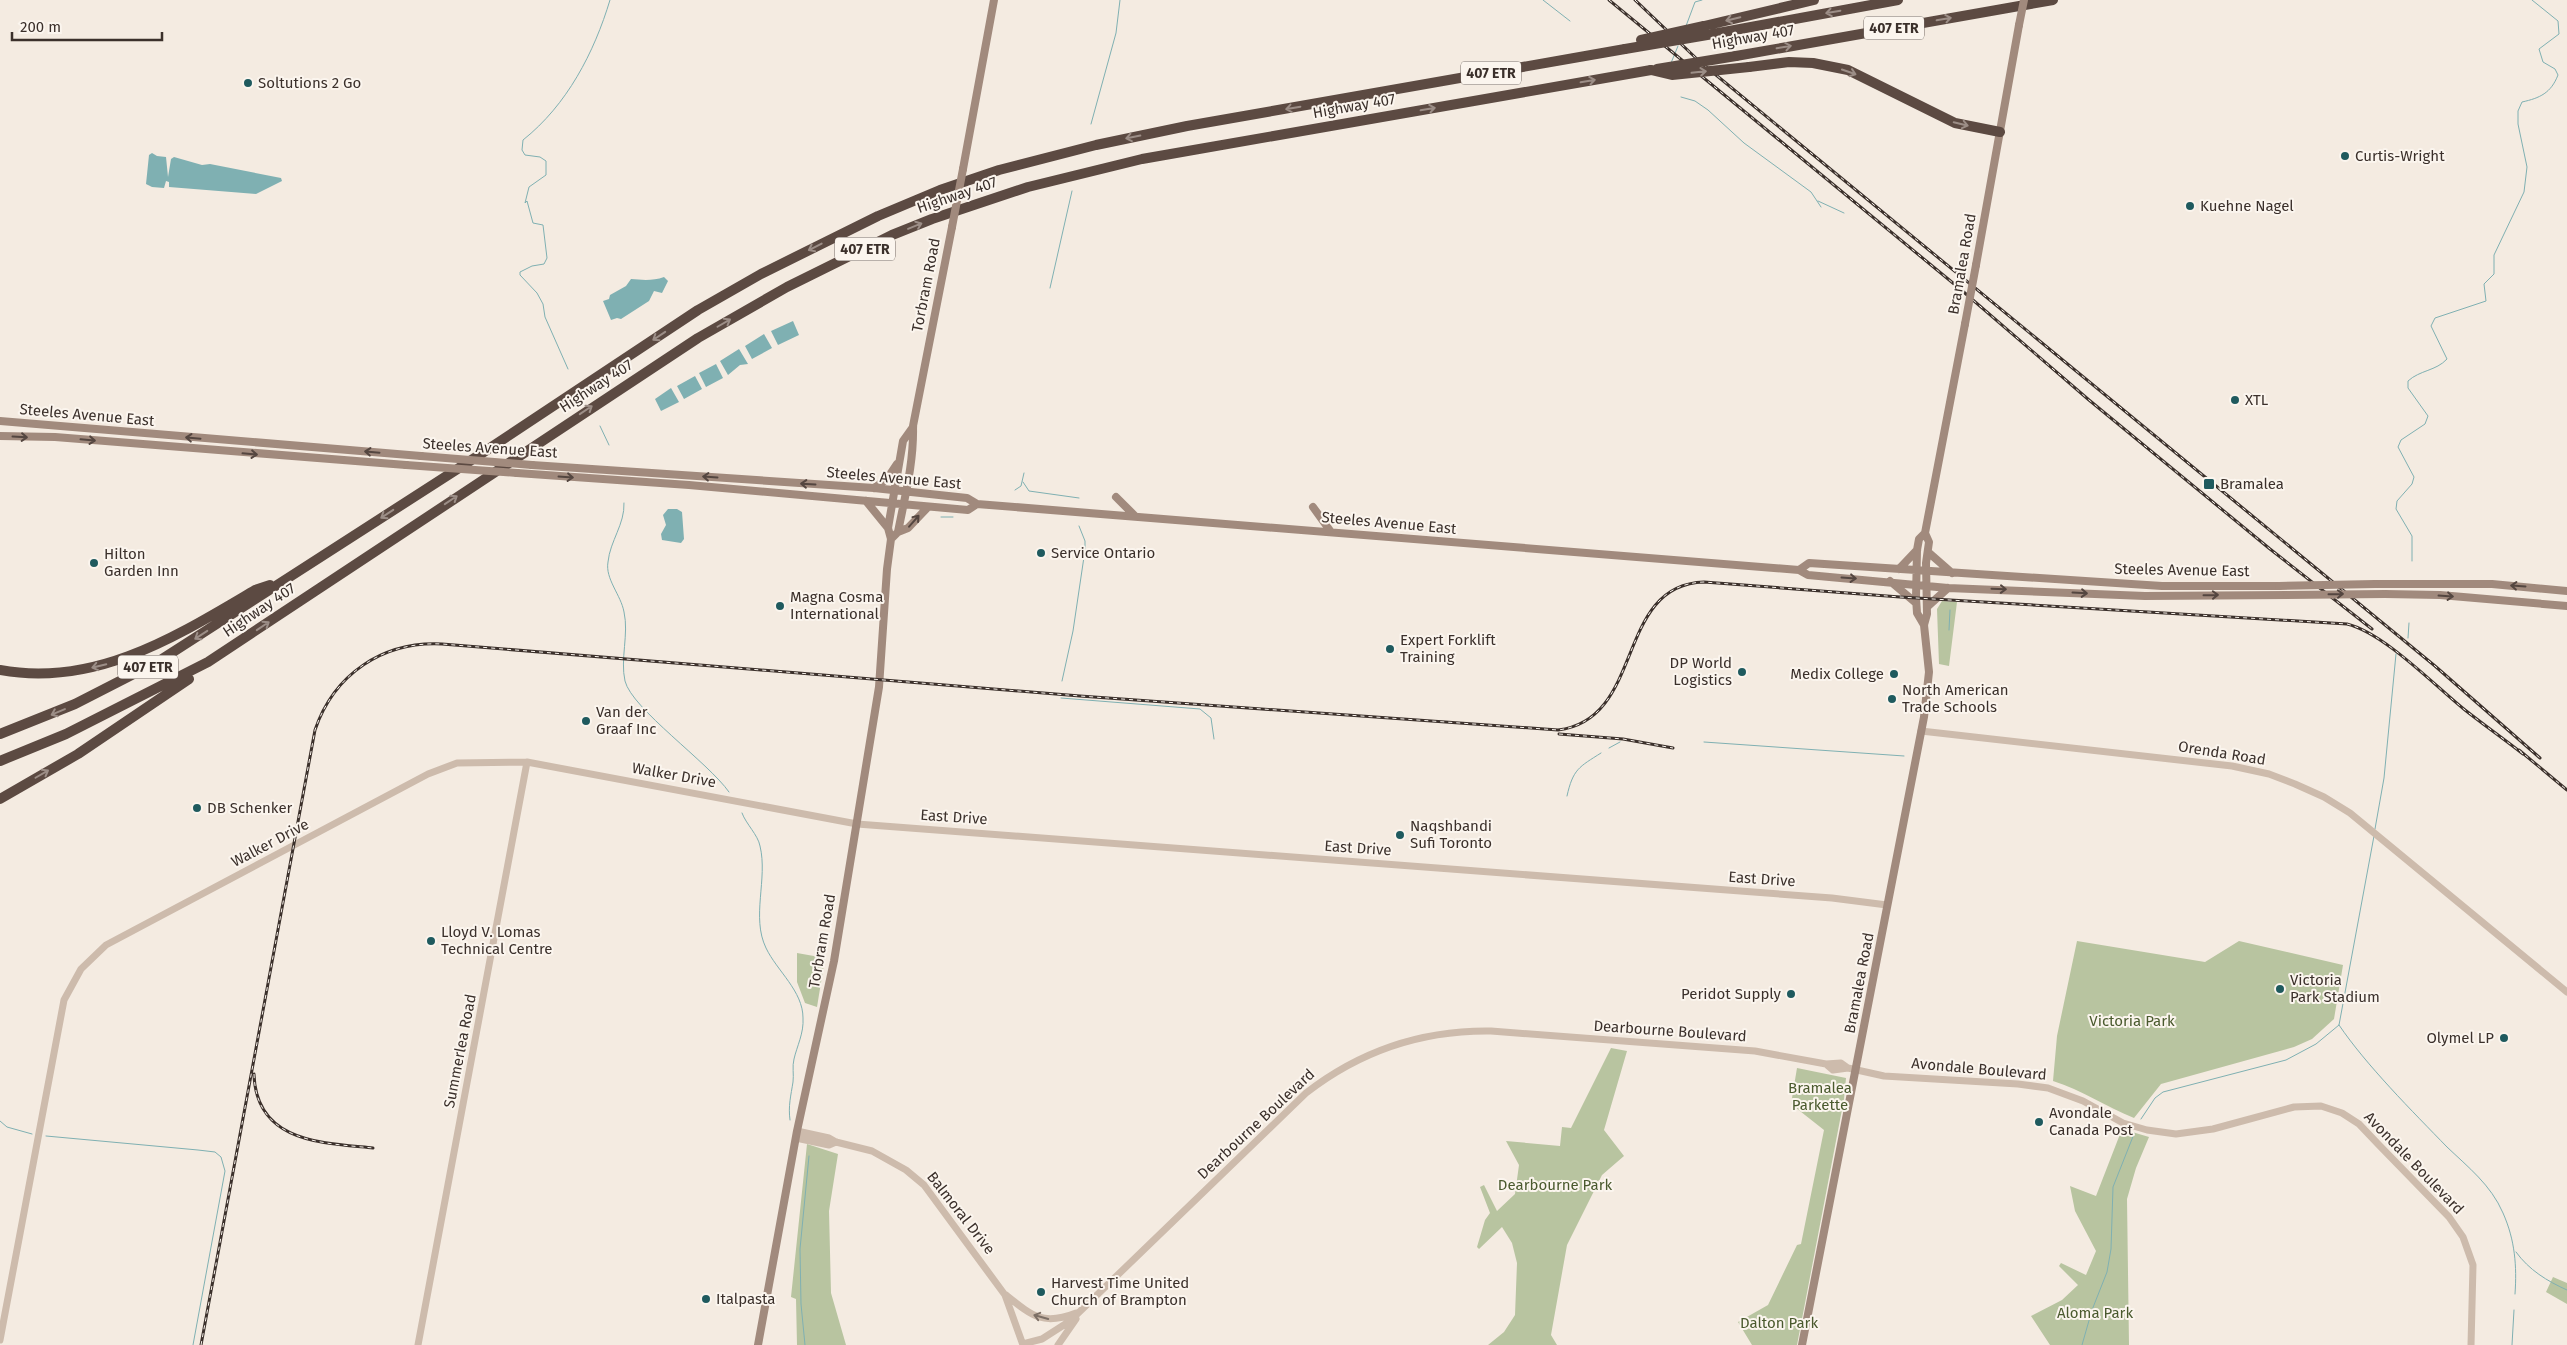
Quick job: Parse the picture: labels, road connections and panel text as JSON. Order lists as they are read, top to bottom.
{
  "streets": {
    "highway": ["407 ETR", "Highway 407"],
    "main road": ["Bramalea Road", "Torbram Road", "Steeles Avenue East"],
    "street": [
      "Orenda Road",
      "Walker Drive",
      "East Drive",
      "Dearbourne Boulevard",
      "Summerlea Road",
      "Avondale Boulevard",
      "Balmoral Drive"
    ]
  },
  "crossings": [
    ["Bramalea Road", "Steeles Avenue East"],
    ["Bramalea Road", "Orenda Road"],
    ["Bramalea Road", "East Drive"],
    ["Bramalea Road", "Dearbourne Boulevard"],
    ["Bramalea Road", "Avondale Boulevard"],
    ["Torbram Road", "Steeles Avenue East"],
    ["Torbram Road", "Walker Drive"],
    ["Torbram Road", "East Drive"],
    ["Torbram Road", "Balmoral Drive"],
    ["Walker Drive", "East Drive"],
    ["Walker Drive", "Summerlea Road"],
    ["Dearbourne Boulevard", "Avondale Boulevard"],
    ["Dearbourne Boulevard", "Balmoral Drive"]
  ],
  "parks": [
    "Victoria Park",
    "Bramalea Parkette",
    "Dearbourne Park",
    "Aloma Park",
    "Dalton Park"
  ],
  "places": {
    "other": [
      "Soltutions 2 Go",
      "Curtis-Wright",
      "Kuehne Nagel",
      "XTL",
      "Service Ontario",
      "Hilton Garden Inn",
      "Magna Cosma International",
      "Expert Forklift Training",
      "DP World Logistics",
      "Medix College",
      "North American Trade Schools",
      "Van der Graaf Inc",
      "DB Schenker",
      "Naqshbandi Sufi Toronto",
      "Lloyd V. Lomas Technical Centre",
      "Victoria Park Stadium",
      "Peridot Supply",
      "Olymel LP",
      "Avondale Canada Post",
      "Harvest Time United Church of Brampton",
      "Italpasta"
    ],
    "transit": ["Bramalea"]
  },
  "scale_bar": "200 m"
}
